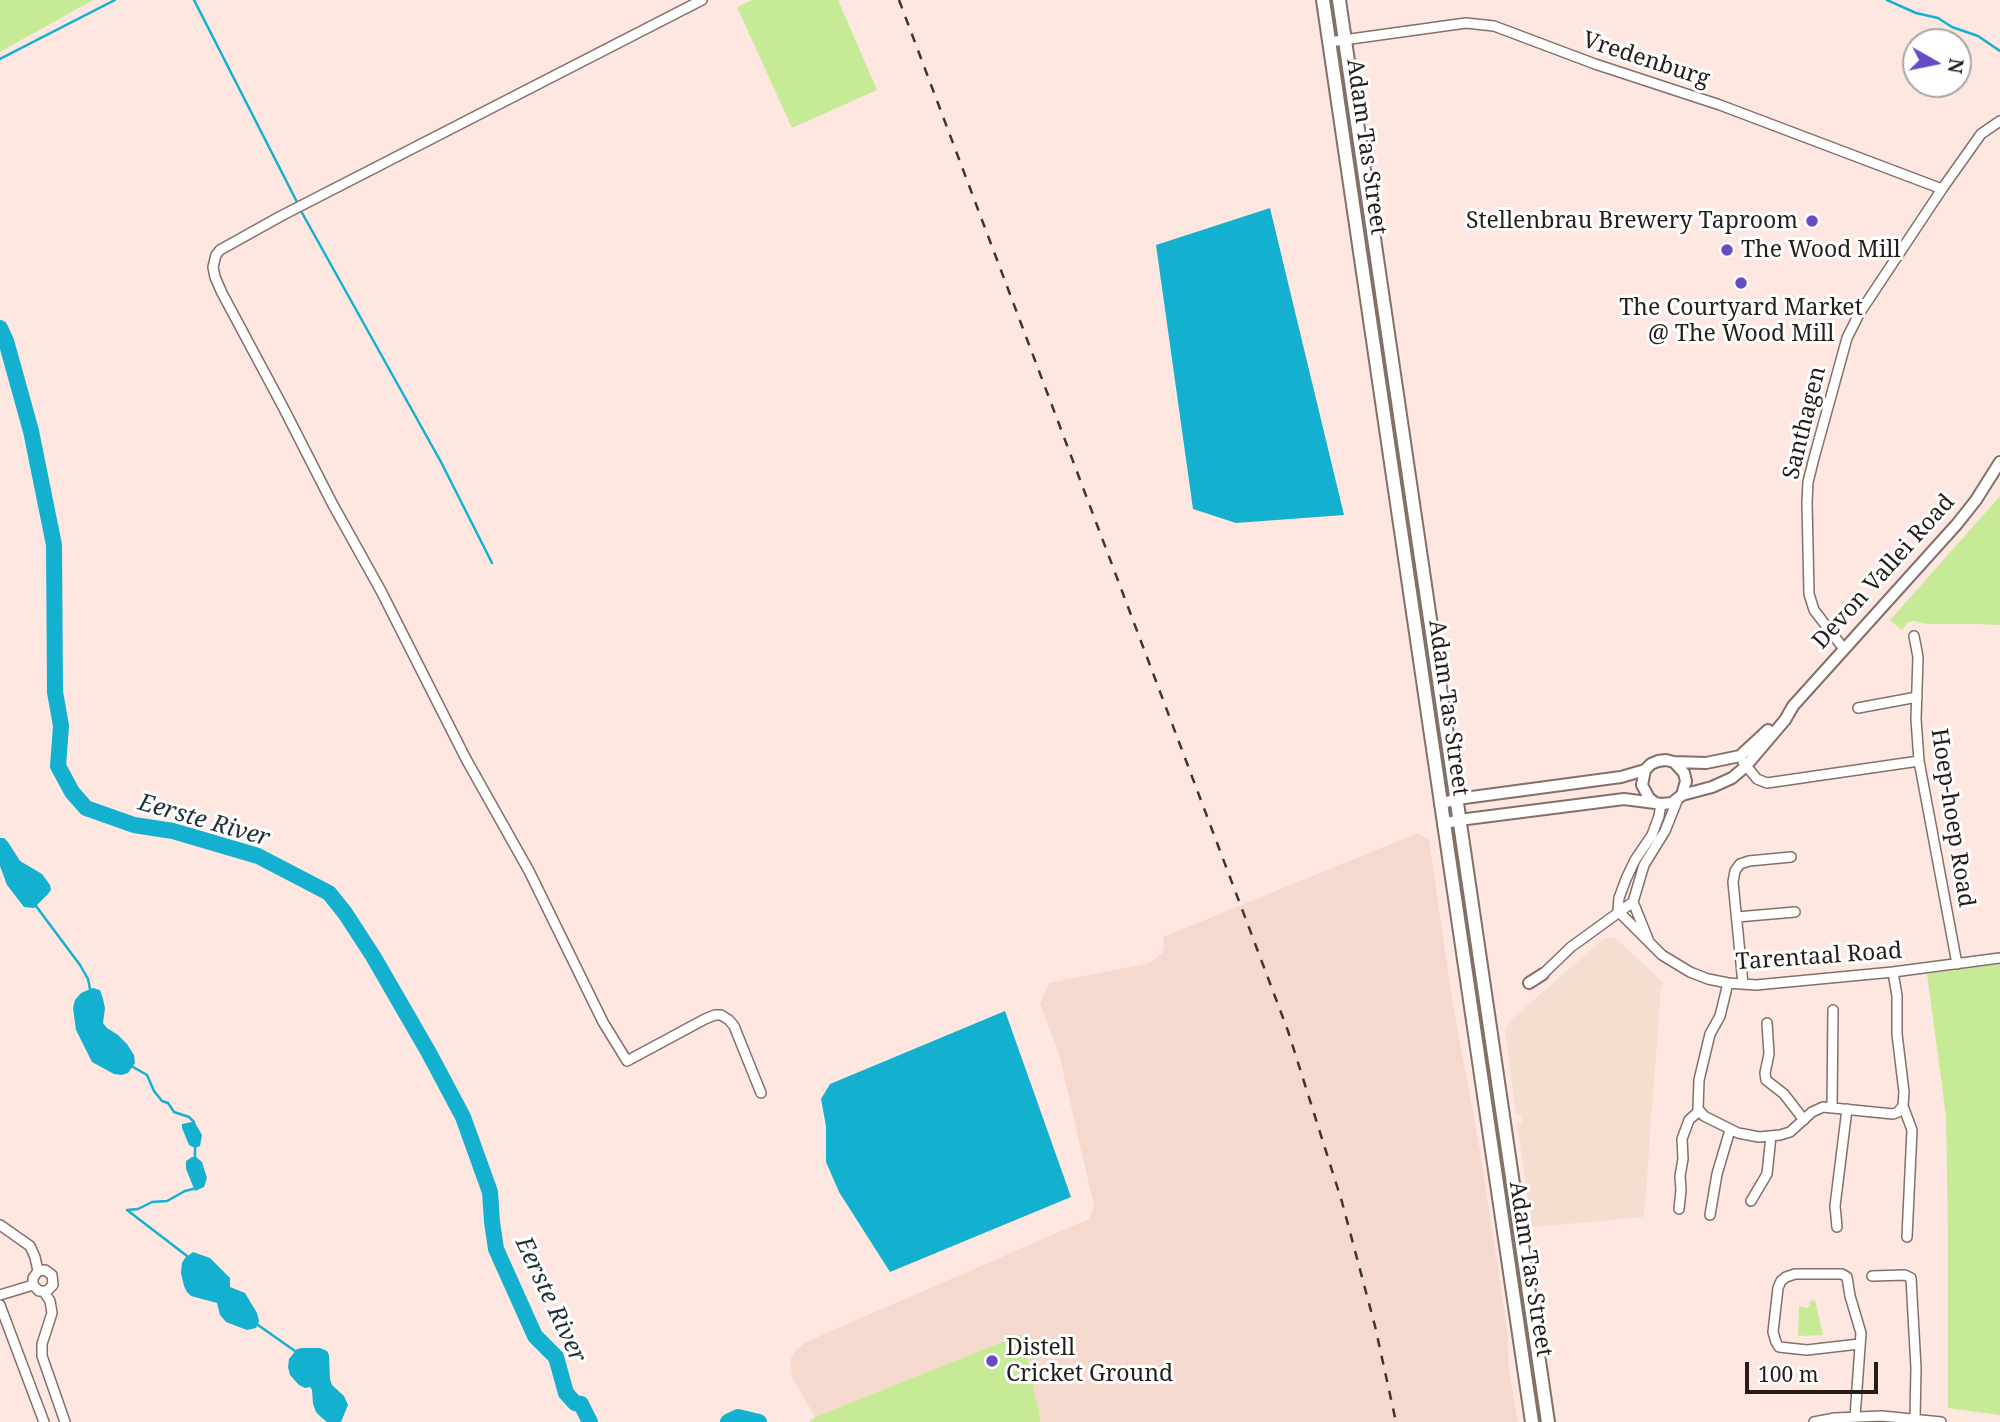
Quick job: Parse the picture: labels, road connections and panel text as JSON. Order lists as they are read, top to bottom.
{
  "streets": {
    "main road": ["Adam Tas Street"],
    "street": [
      "Vredenburg",
      "Santhagen",
      "Devon Vallei Road",
      "Hoep-hoep Road",
      "Tarentaal Road"
    ]
  },
  "crossings": [
    ["Vredenburg", "Adam Tas Street"],
    ["Vredenburg", "Santhagen"],
    ["Santhagen", "Devon Vallei Road"],
    ["Hoep-hoep Road", "Tarentaal Road"]
  ],
  "water": ["Eerste River"],
  "places": [
    "Stellenbrau Brewery Taproom",
    "The Wood Mill",
    "The Courtyard Market @ The Wood Mill",
    "Distell Cricket Ground"
  ],
  "scale_bar": "100 m",
  "north": "right"
}
